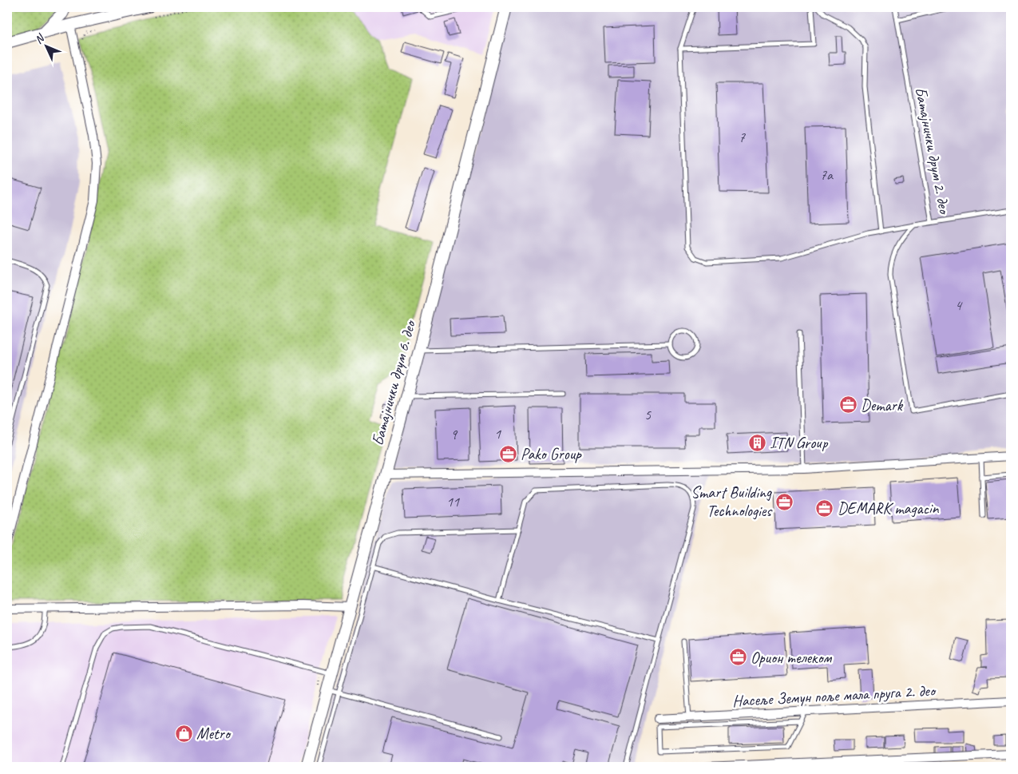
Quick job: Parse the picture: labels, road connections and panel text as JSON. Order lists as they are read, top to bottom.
{
  "streets": {
    "street": ["Батајнички друм 6. део", "Насеље Земун поље мала пруга 2. део"],
    "lane": ["Батајнички друм 2. део"]
  },
  "places": {
    "office": [
      "Demark",
      "Pako Group",
      "Smart Building Technologies",
      "DEMARK magacin",
      "Орион телеком"
    ],
    "building": ["ITN Group"],
    "shop": ["Metro"]
  },
  "house_numbers": [
    "7",
    "7a",
    "4",
    "5",
    "1",
    "9",
    "11"
  ],
  "north": "top left"
}
